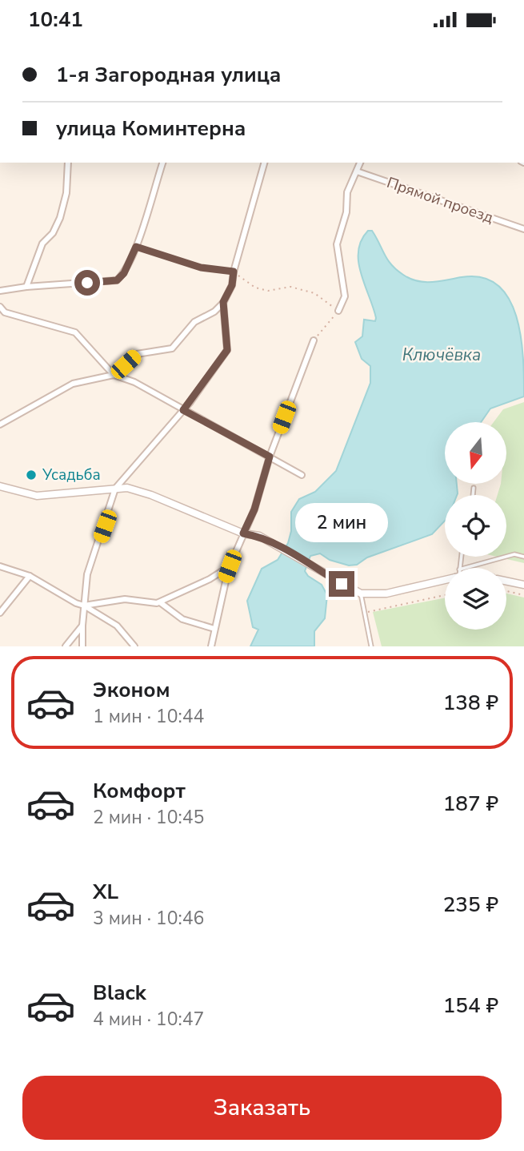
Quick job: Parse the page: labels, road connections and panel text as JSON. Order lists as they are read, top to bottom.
{
  "streets": {
    "street": ["Прямой проезд"]
  },
  "water": ["Ключёвка"],
  "places": ["Усадьба"],
  "north": "bottom",
  "page": {
    "status": "10:41",
    "banner": ["1-я Загородная улица", "улица Коминтерна"],
    "bubble": "2 мин",
    "list": [
      {
        "name": "Эконом",
        "note": "1 мин · 10:44",
        "value": "138 ₽"
      },
      {
        "name": "Комфорт",
        "note": "2 мин · 10:45",
        "value": "187 ₽"
      },
      {
        "name": "XL",
        "note": "3 мин · 10:46",
        "value": "235 ₽"
      },
      {
        "name": "Black",
        "note": "4 мин · 10:47",
        "value": "154 ₽"
      }
    ],
    "buttons": "Заказать"
  }
}
